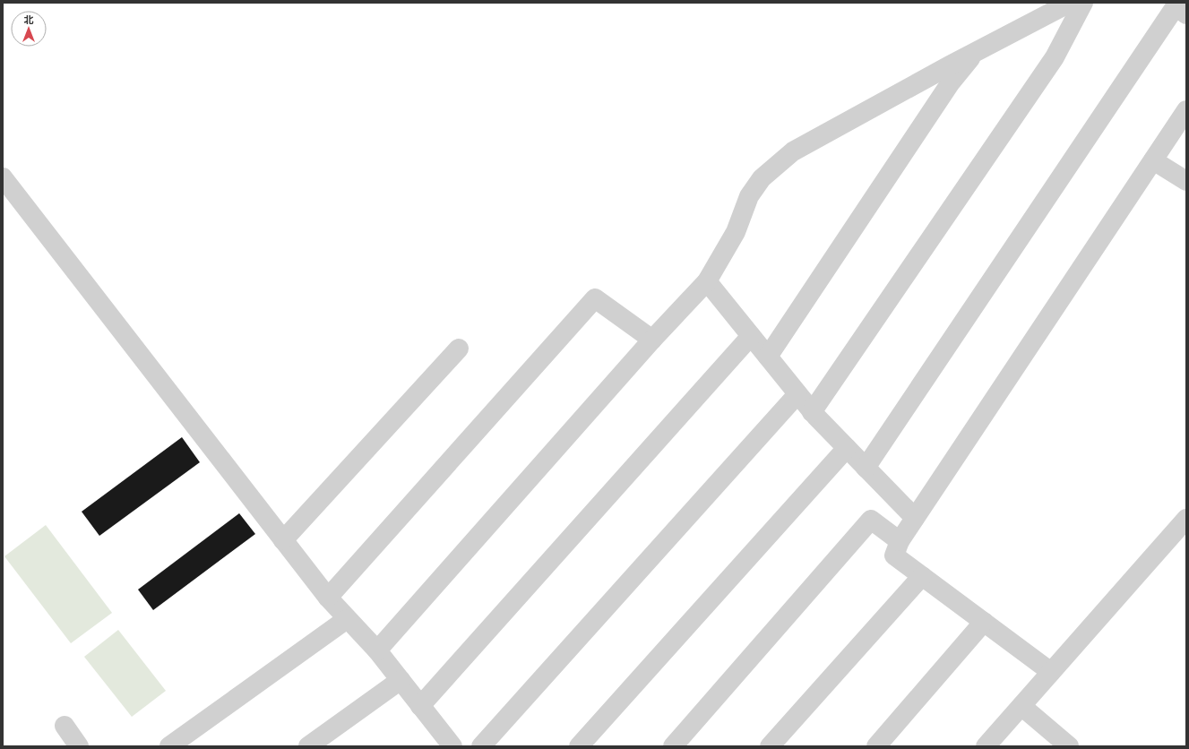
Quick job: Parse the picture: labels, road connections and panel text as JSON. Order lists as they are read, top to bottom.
{
  "north": "top"
}
